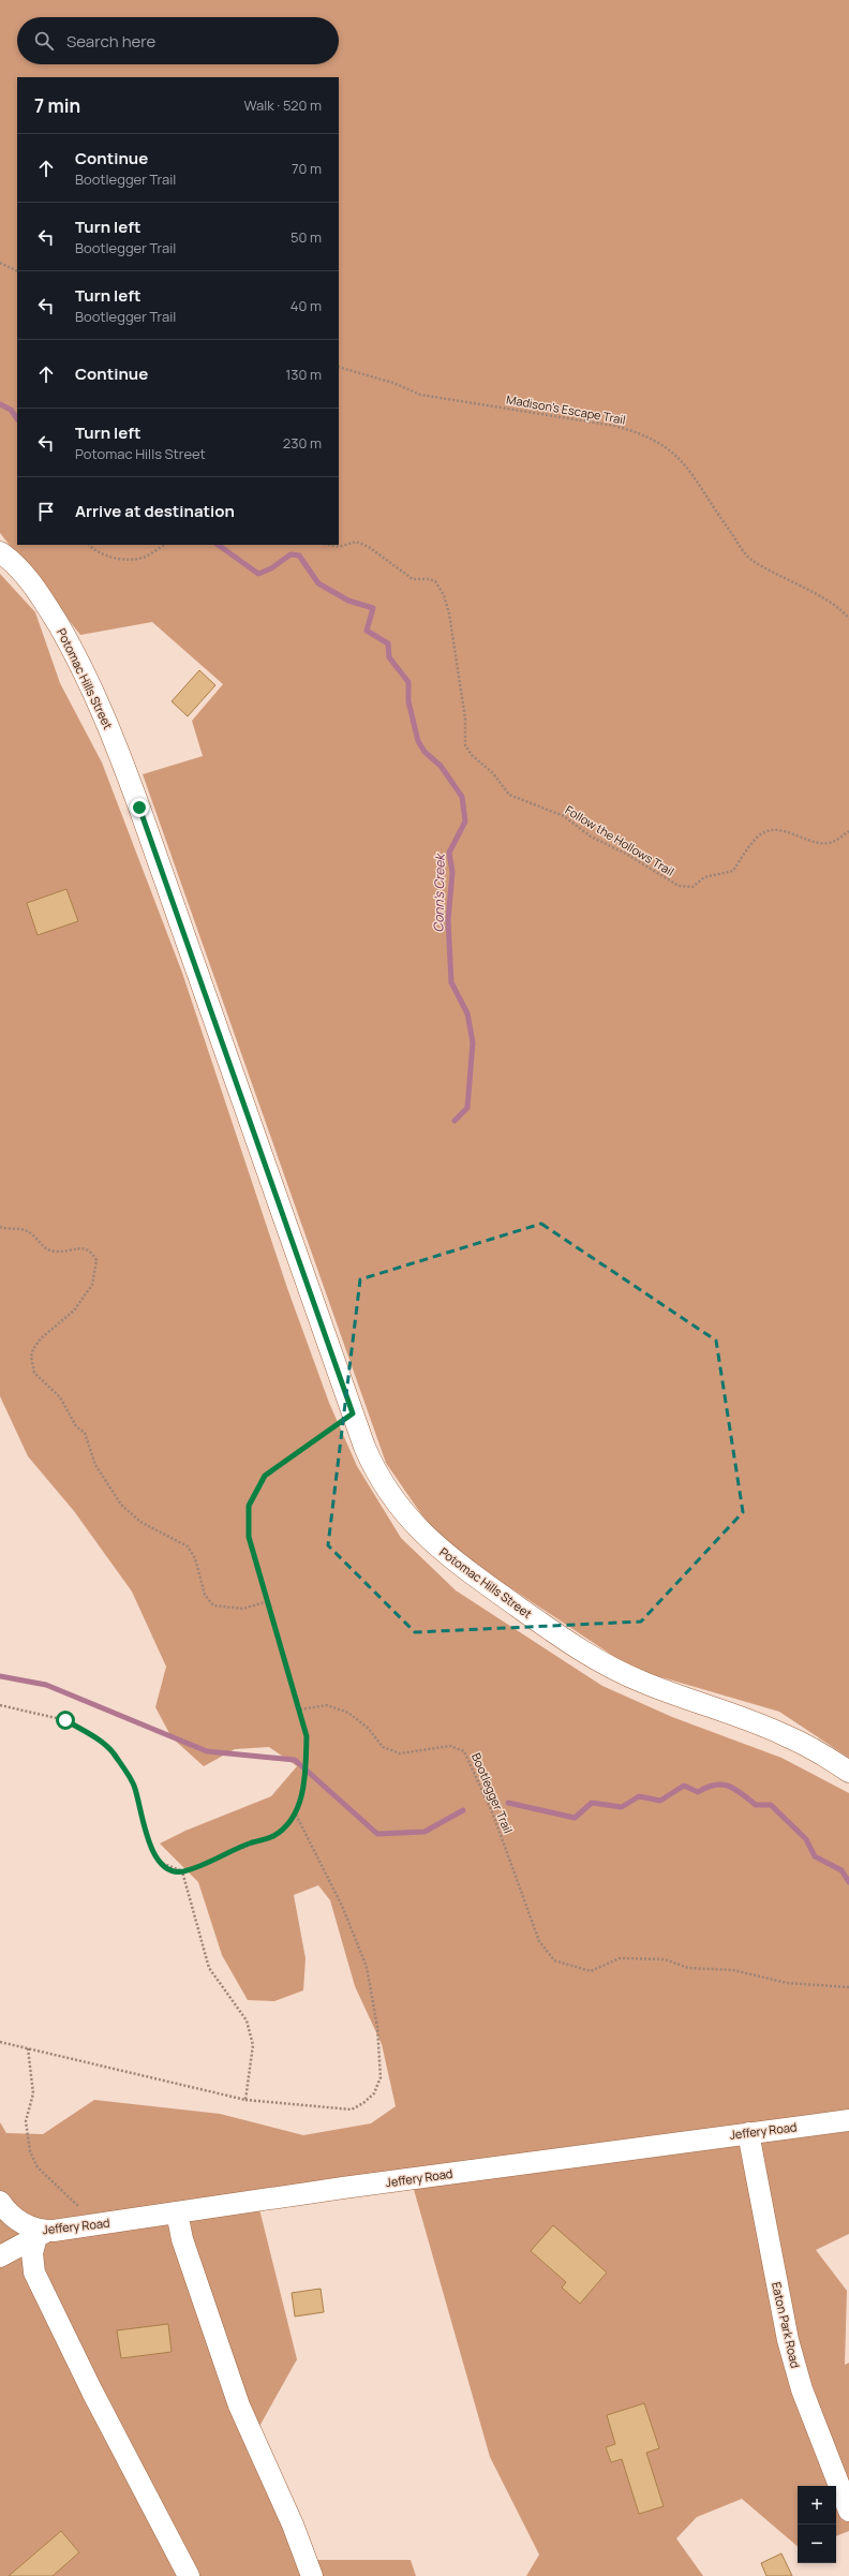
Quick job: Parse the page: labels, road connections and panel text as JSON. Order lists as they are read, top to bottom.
{
  "streets": {
    "street": ["Potomac Hills Street", "Jeffery Road", "Eaton Park Road"],
    "path": ["Madison's Escape Trail", "Follow the Hollows Trail", "Bootlegger Trail"]
  },
  "crossings": [
    ["Jeffery Road", "Eaton Park Road"]
  ],
  "water": ["Conn's Creek"],
  "page": {
    "search": "Search here",
    "heading": ["7 min", "Walk · 520 m"],
    "list": [
      ["Continue", "Bootlegger Trail", "70 m"],
      ["Turn left", "Bootlegger Trail", "50 m"],
      ["Turn left", "Bootlegger Trail", "40 m"],
      ["Continue", "130 m"],
      ["Turn left", "Potomac Hills Street", "230 m"],
      "Arrive at destination"
    ],
    "map_buttons": ["+", "−"]
  }
}
